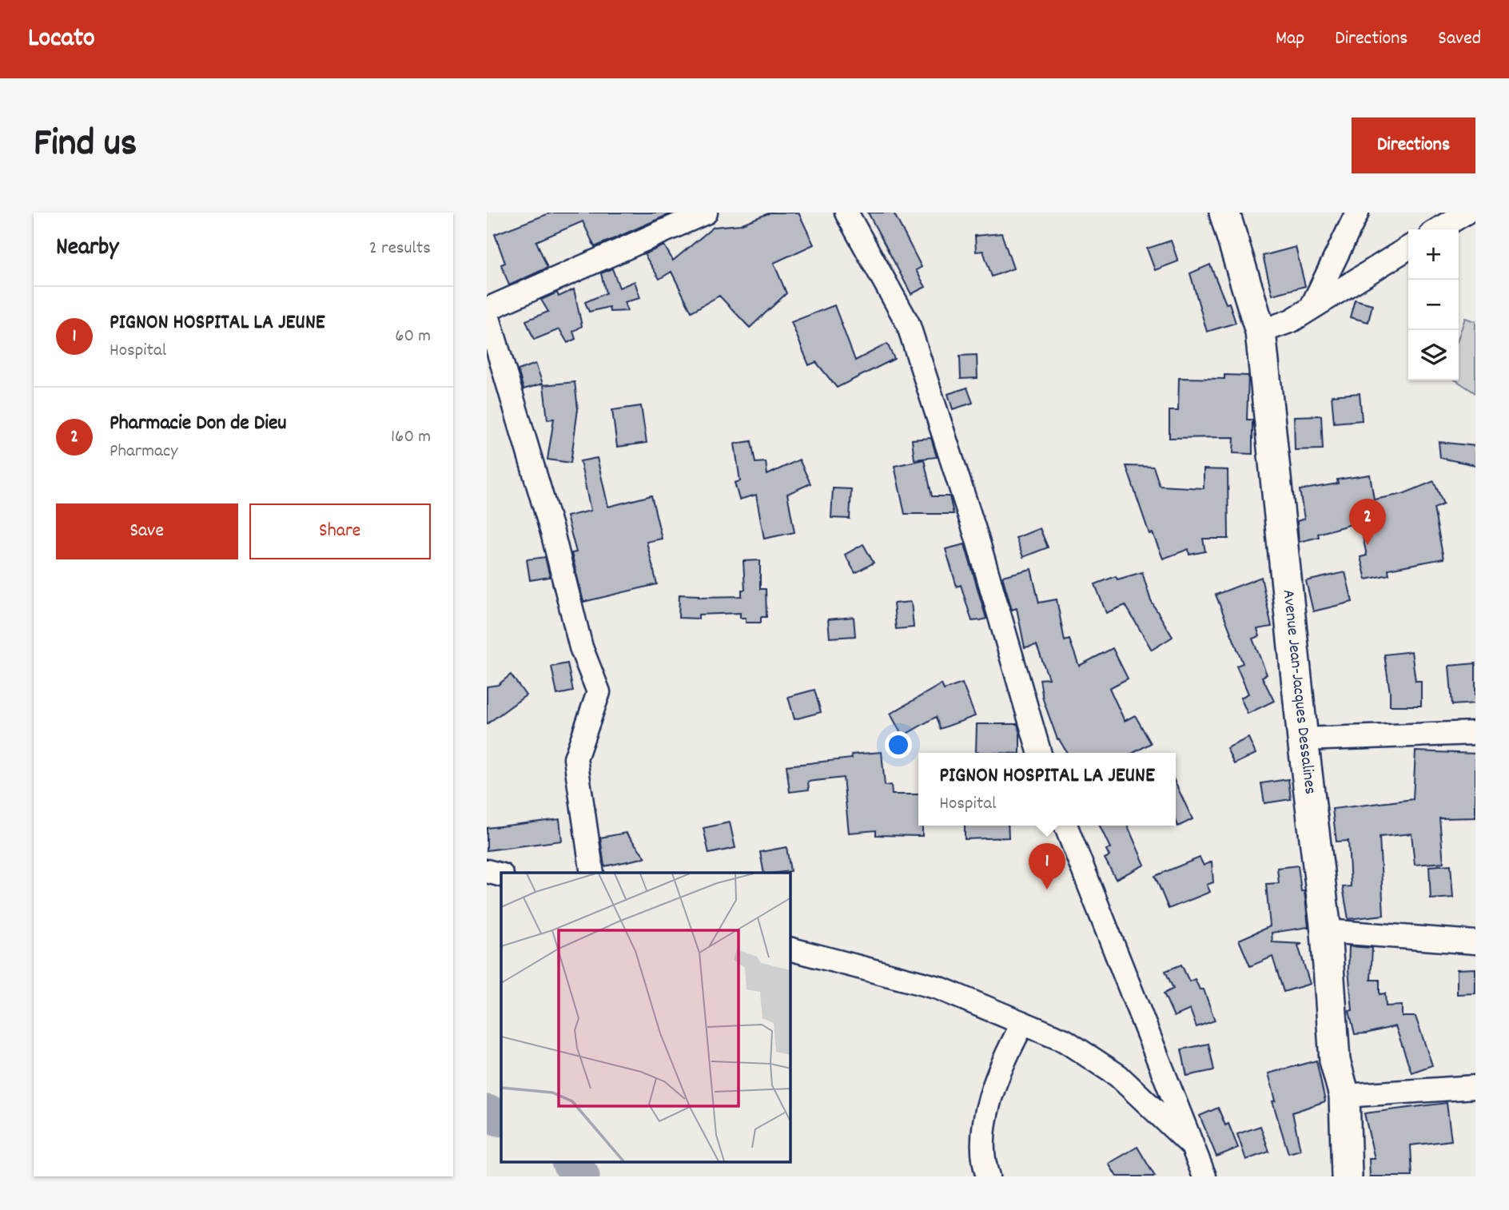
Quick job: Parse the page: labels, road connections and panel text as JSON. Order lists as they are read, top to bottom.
{
  "streets": {
    "main road": ["Avenue Jean-Jacques Dessalines"]
  },
  "page": {
    "header": "Locato",
    "nav": ["Map", "Directions", "Saved"],
    "title": "Find us",
    "buttons": [
      "Directions",
      ["Save", "Share"]
    ],
    "heading": ["Nearby", "2 results"],
    "map_buttons": ["+", "−"],
    "list": [
      {
        "mark": "1",
        "name": "PIGNON HOSPITAL LA JEUNE",
        "note": "Hospital",
        "value": "60 m"
      },
      {
        "mark": "2",
        "name": "Pharmacie Don de Dieu",
        "note": "Pharmacy",
        "value": "160 m"
      }
    ],
    "pins": ["2", "1"],
    "popup": ["PIGNON HOSPITAL LA JEUNE", "Hospital"]
  }
}
